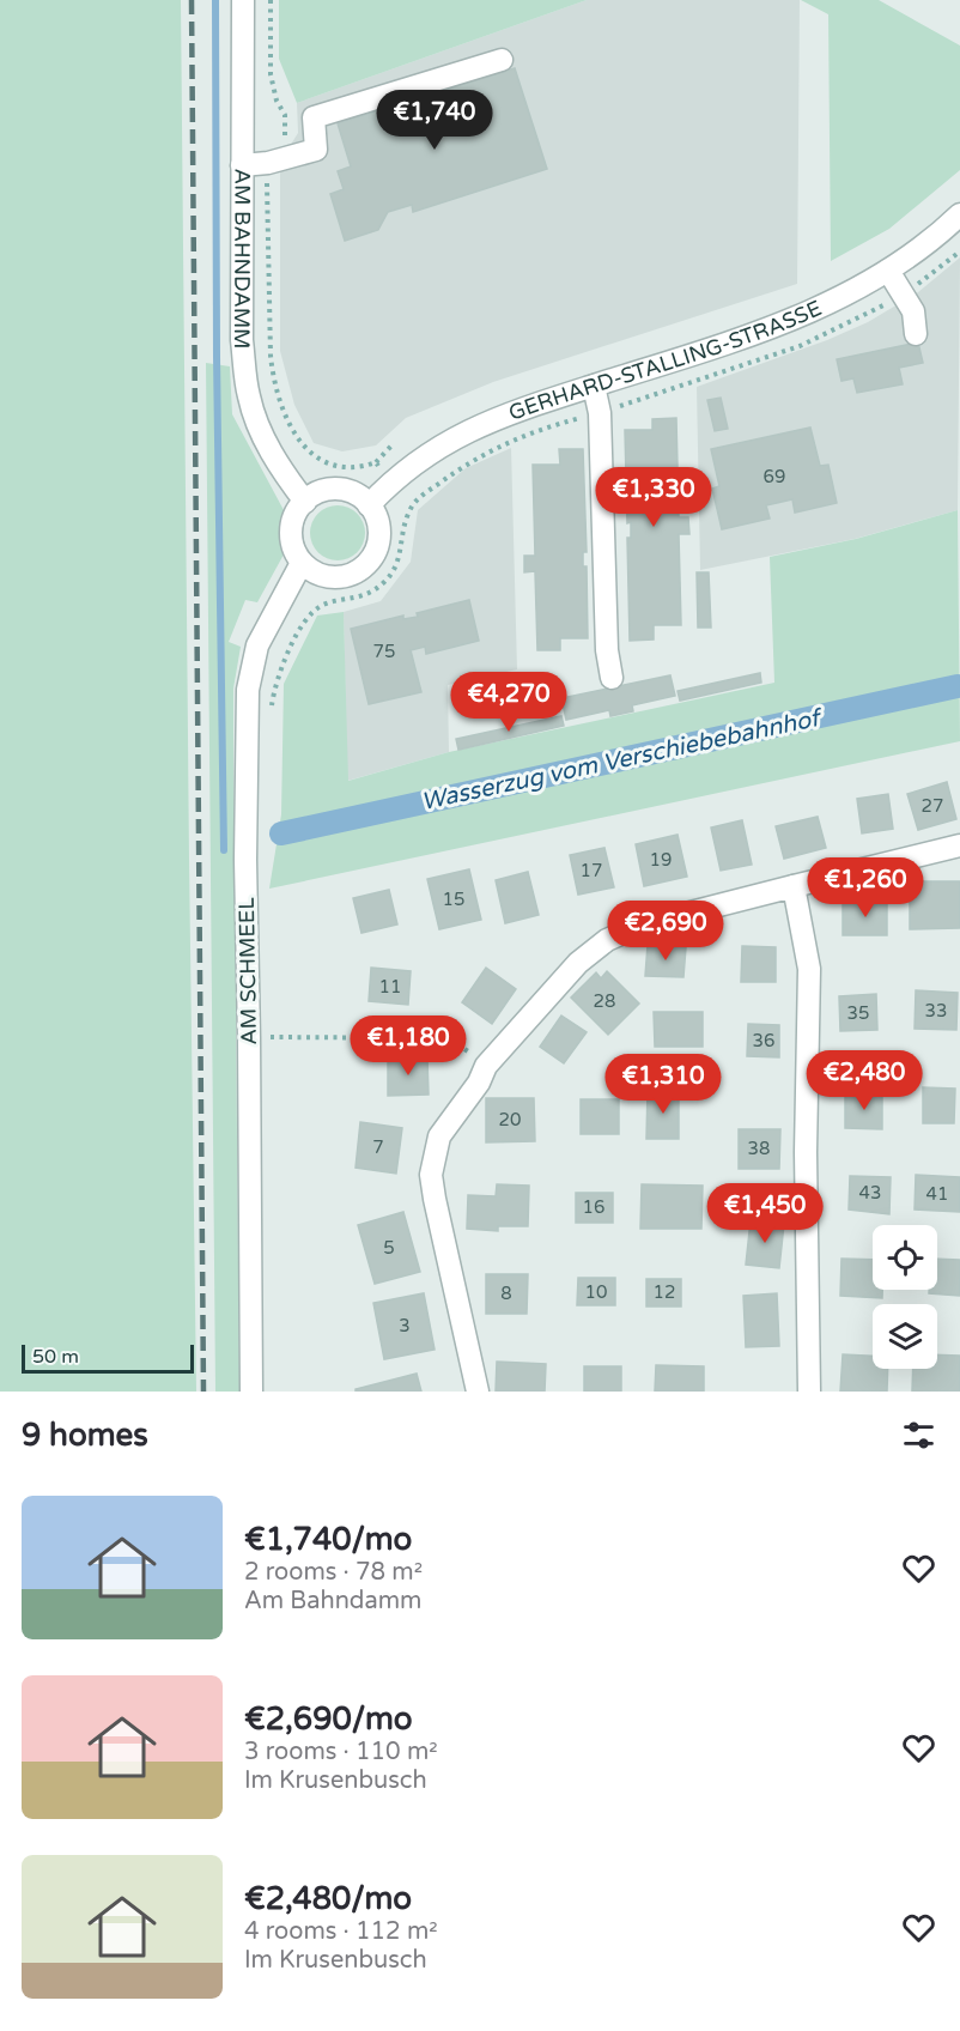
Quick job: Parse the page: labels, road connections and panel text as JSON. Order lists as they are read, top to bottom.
{
  "streets": {
    "street": ["AM BAHNDAMM", "GERHARD-STALLING-STRASSE", "AM SCHMEEL"]
  },
  "crossings": [
    ["AM BAHNDAMM", "GERHARD-STALLING-STRASSE"],
    ["AM BAHNDAMM", "AM SCHMEEL"],
    ["GERHARD-STALLING-STRASSE", "AM SCHMEEL"]
  ],
  "water": ["Wasserzug vom Verschiebebahnhof"],
  "house_numbers": [
    "69",
    "75",
    "27",
    "19",
    "17",
    "15",
    "11",
    "28",
    "33",
    "35",
    "36",
    "20",
    "7",
    "38",
    "43",
    "41",
    "16",
    "5",
    "10",
    "12",
    "8",
    "3"
  ],
  "scale_bar": "50 m",
  "page": {
    "price": [
      "€1,740",
      "€1,330",
      "€4,270",
      "€1,260",
      "€2,690",
      "€1,180",
      "€2,480",
      "€1,310",
      "€1,450"
    ],
    "scale": "50 m",
    "heading": "9 homes",
    "list": [
      {
        "name": "€1,740/mo",
        "note": "2 rooms · 78 m² · Am Bahndamm"
      },
      {
        "name": "€2,690/mo",
        "note": "3 rooms · 110 m² · Im Krusenbusch"
      },
      {
        "name": "€2,480/mo",
        "note": "4 rooms · 112 m² · Im Krusenbusch"
      }
    ]
  }
}
